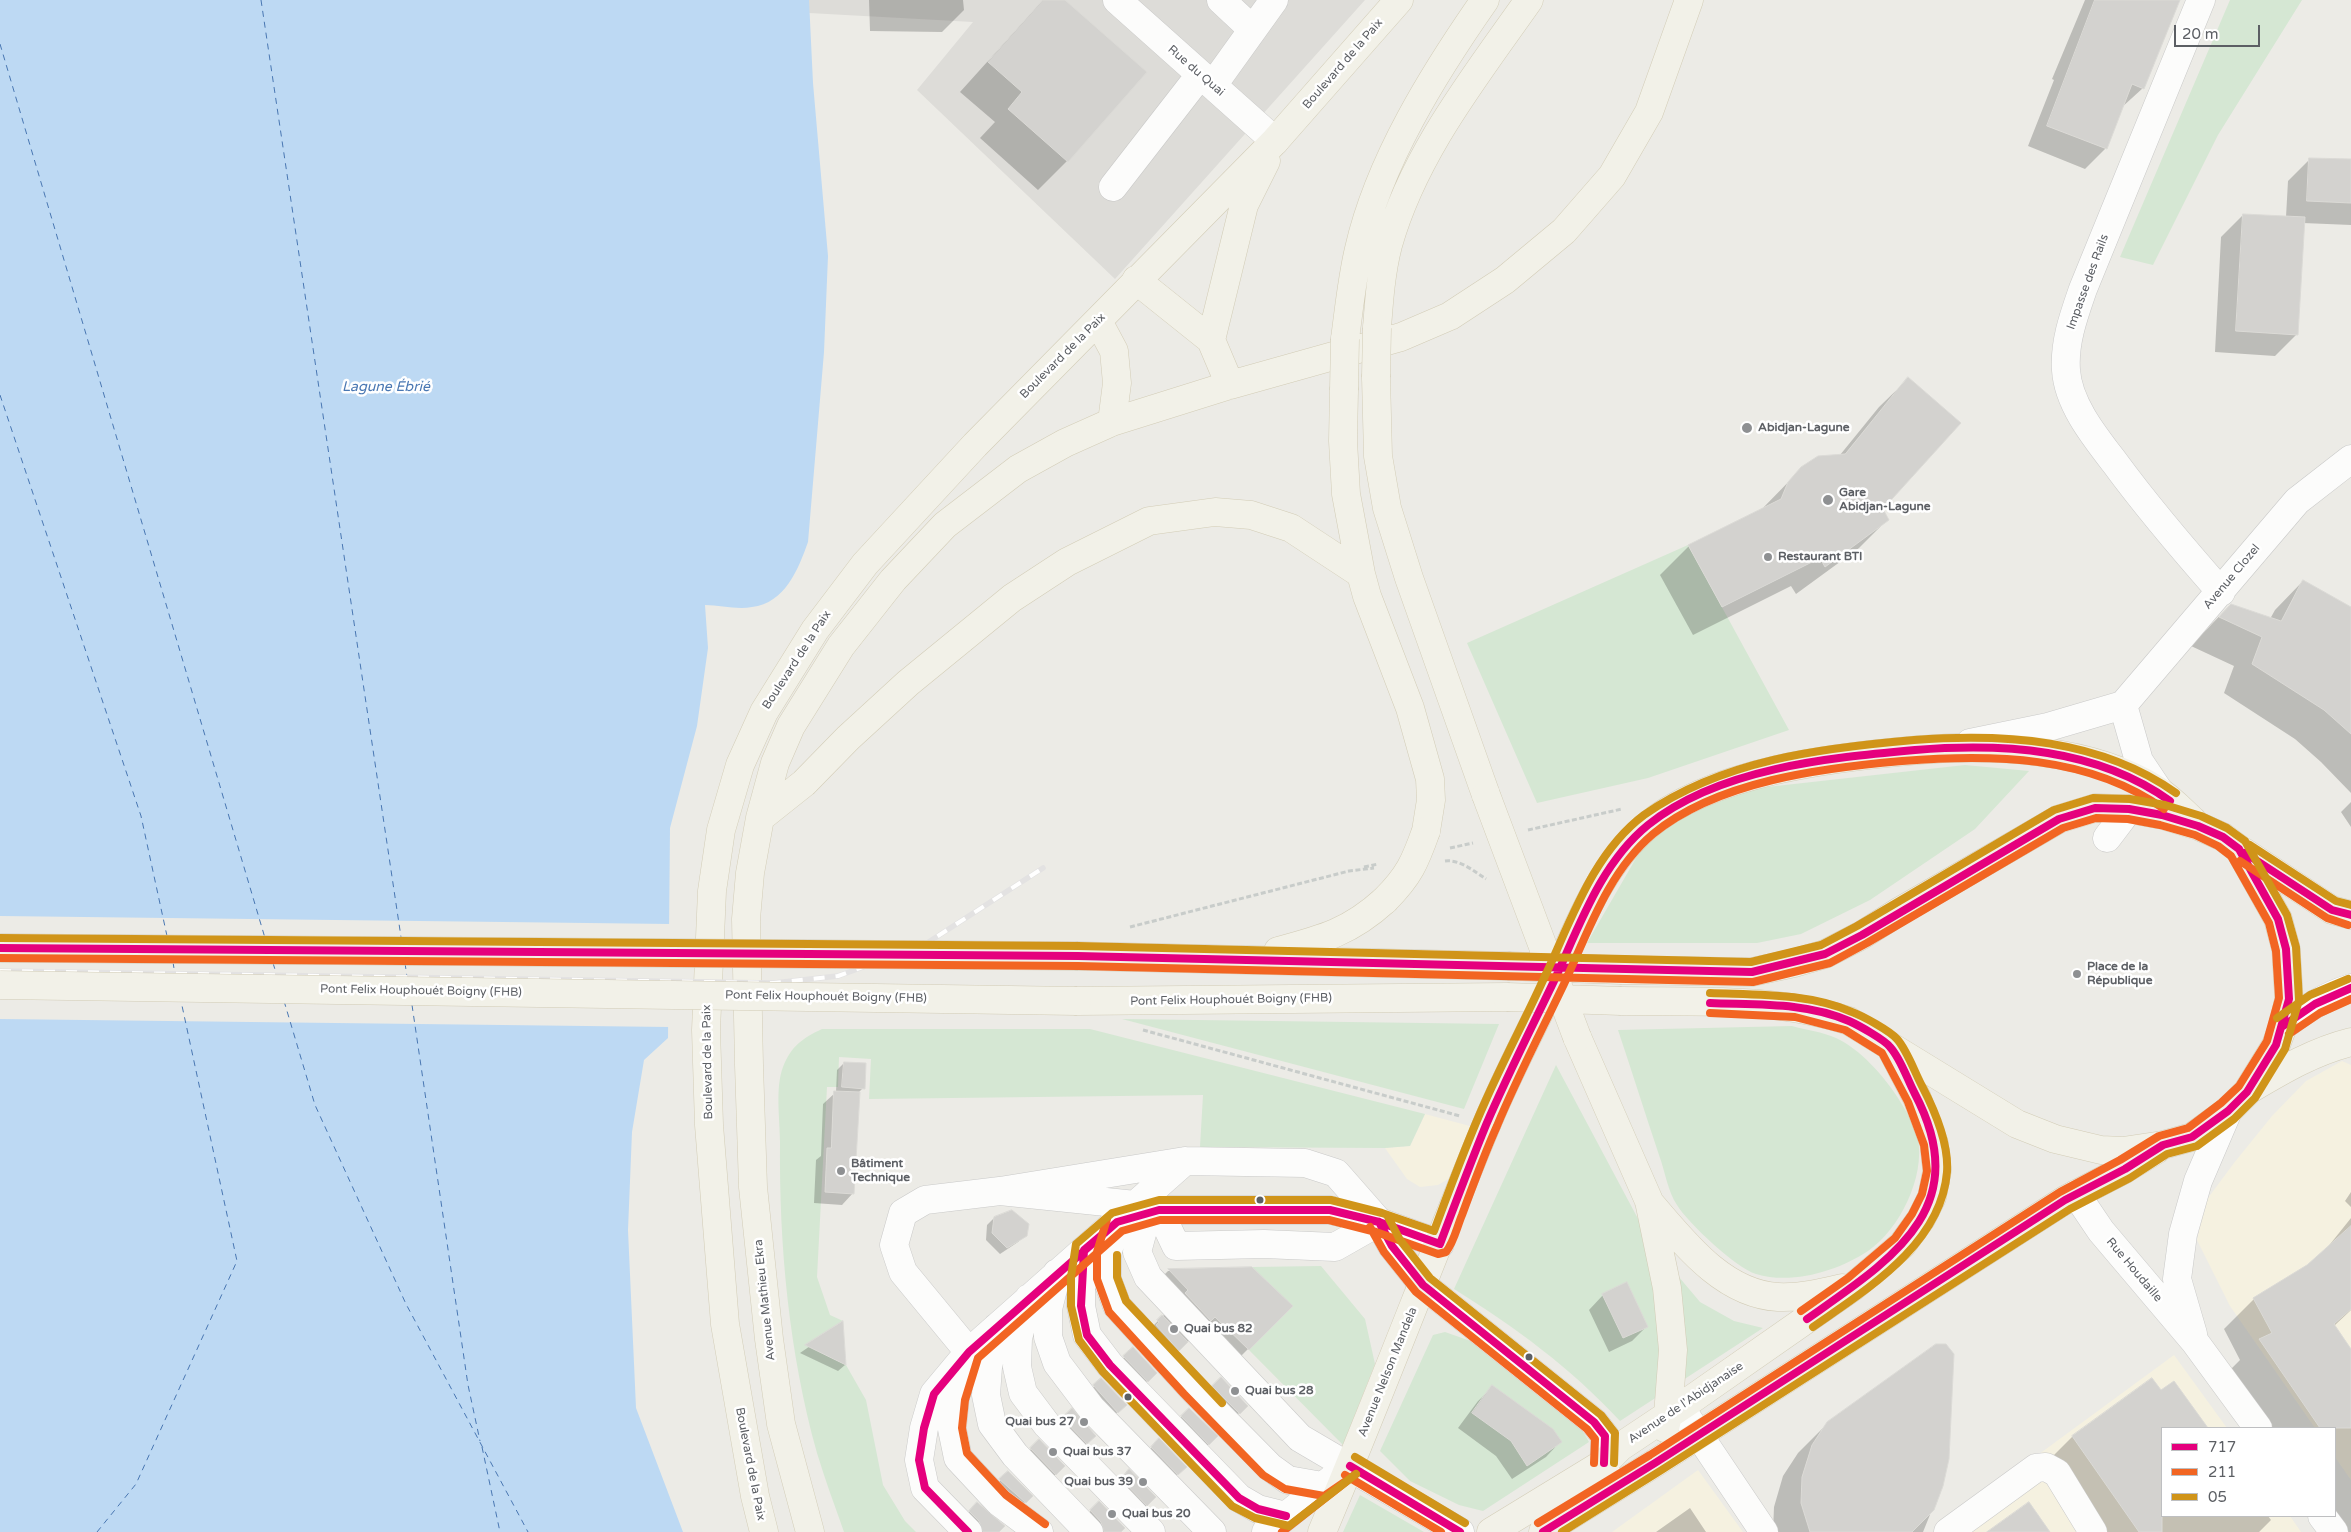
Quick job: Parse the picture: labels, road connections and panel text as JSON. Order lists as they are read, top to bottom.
{
  "streets": {
    "main road": [
      "Boulevard de la Paix",
      "Pont Felix Houphouét Boigny (FHB)",
      "Avenue Mathieu Ekra",
      "Avenue Nelson Mandela",
      "Avenue de l'Abidjanaise"
    ],
    "street": [
      "Rue du Quai",
      "Impasse des Rails",
      "Avenue Clozel",
      "Rue Houdaille"
    ]
  },
  "crossings": [
    ["Boulevard de la Paix", "Rue du Quai"],
    ["Impasse des Rails", "Avenue Clozel"],
    ["Pont Felix Houphouét Boigny (FHB)", "Avenue de l'Abidjanaise"]
  ],
  "water": ["Lagune Ébrié"],
  "places": [
    "Abidjan-Lagune",
    "Gare Abidjan-Lagune",
    "Restaurant BTI",
    "Place de la République",
    "Bâtiment Technique",
    "Quai bus 82",
    "Quai bus 28",
    "Quai bus 27",
    "Quai bus 37",
    "Quai bus 39",
    "Quai bus 20"
  ],
  "lines": ["transit line 05", "transit line 717", "transit line 211"],
  "legend": ["717", "211", "05"],
  "scale_bar": "20 m"
}
